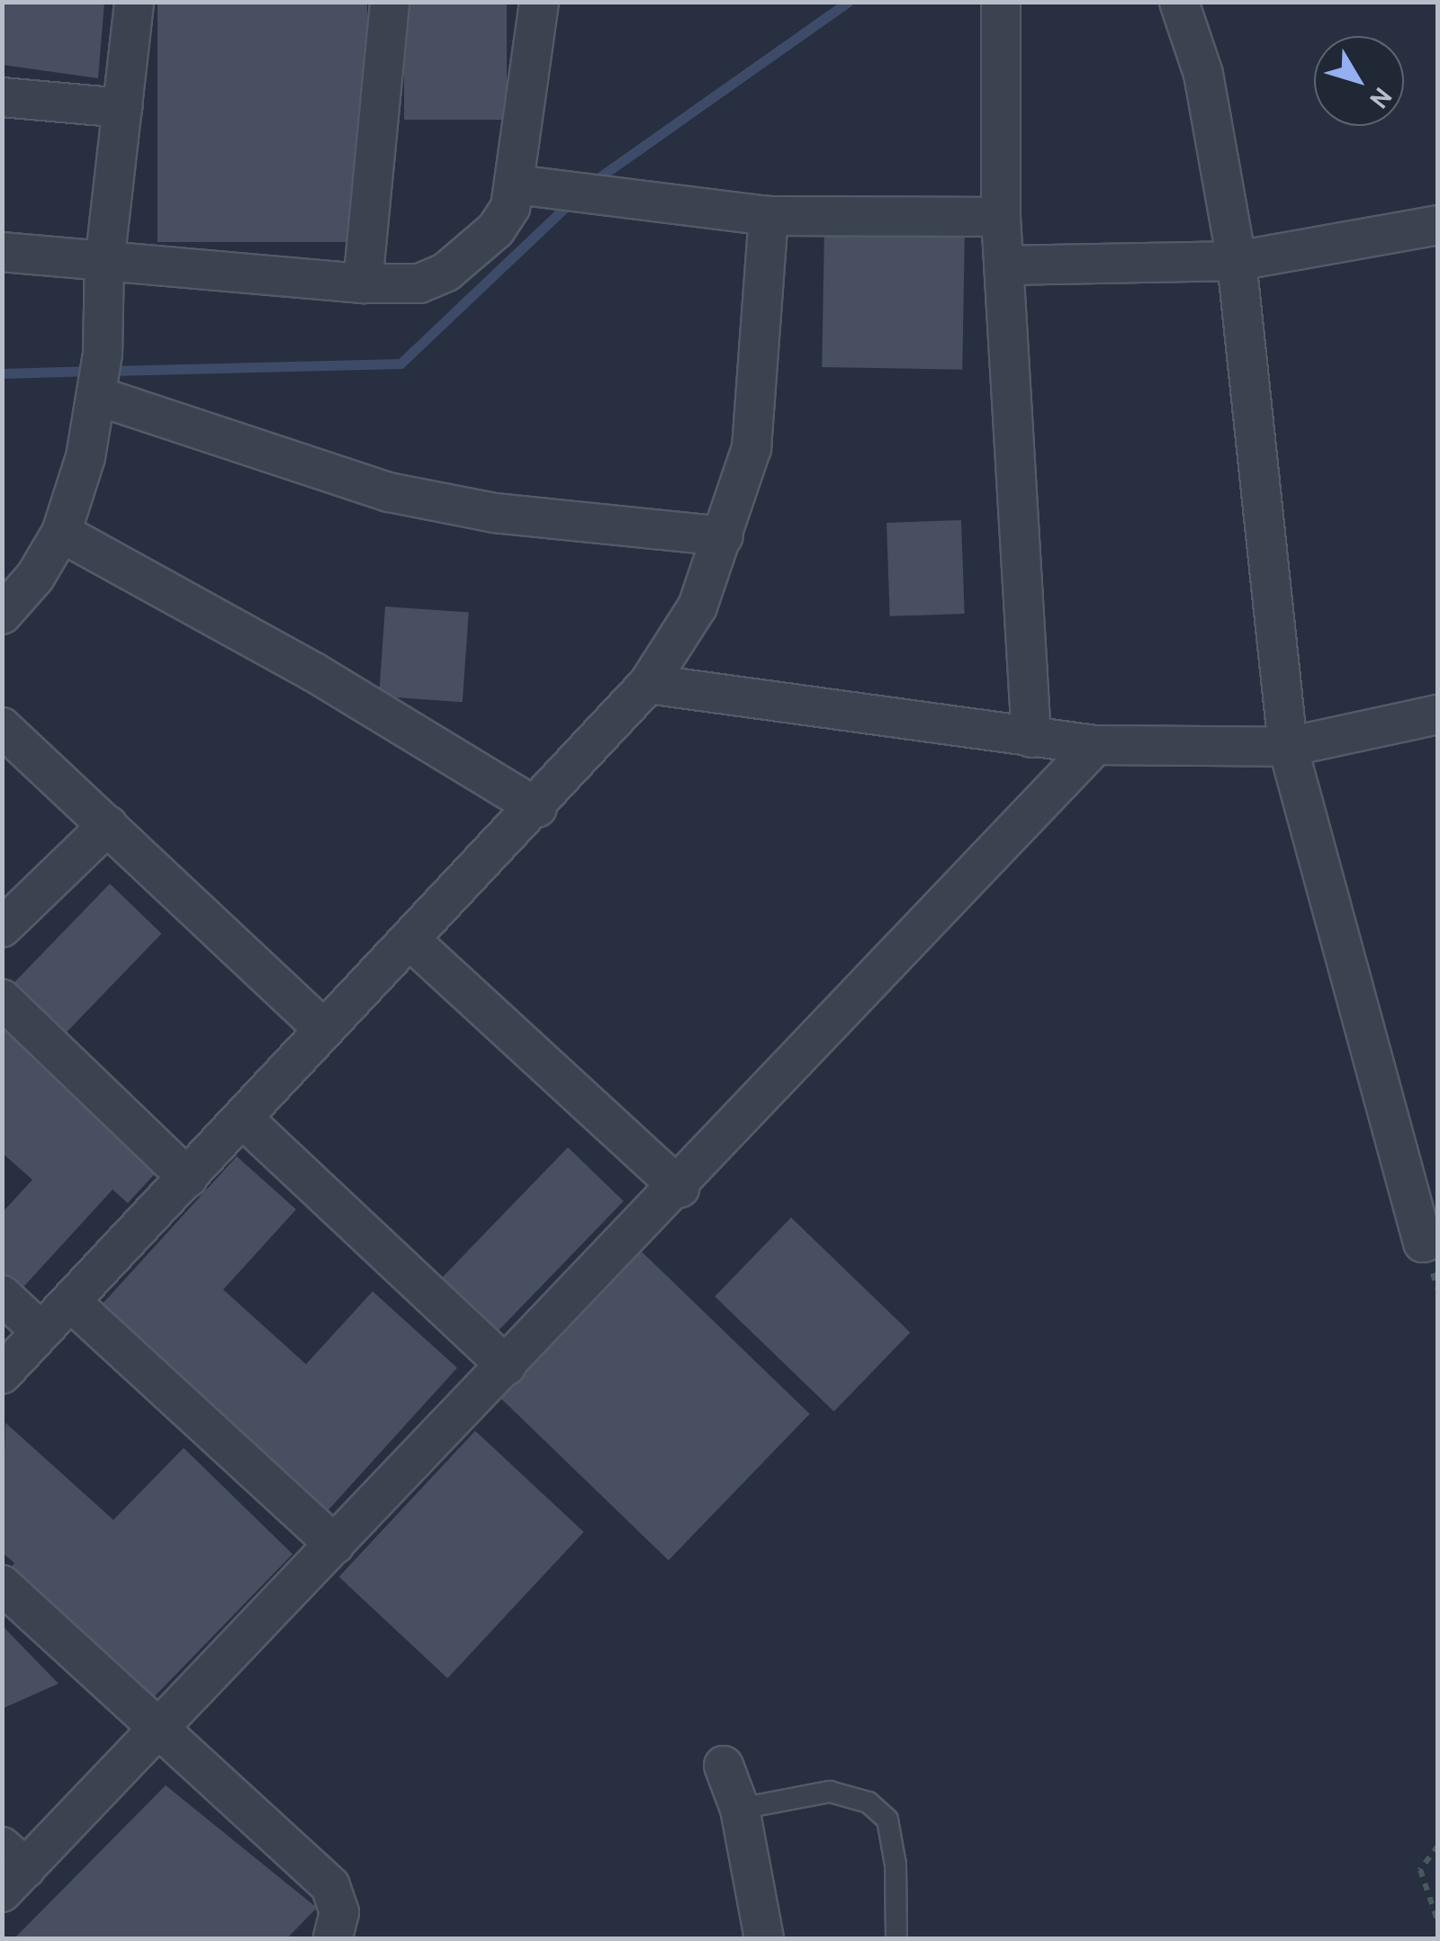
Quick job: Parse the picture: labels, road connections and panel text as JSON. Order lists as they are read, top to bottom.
{
  "north": "bottom right"
}
